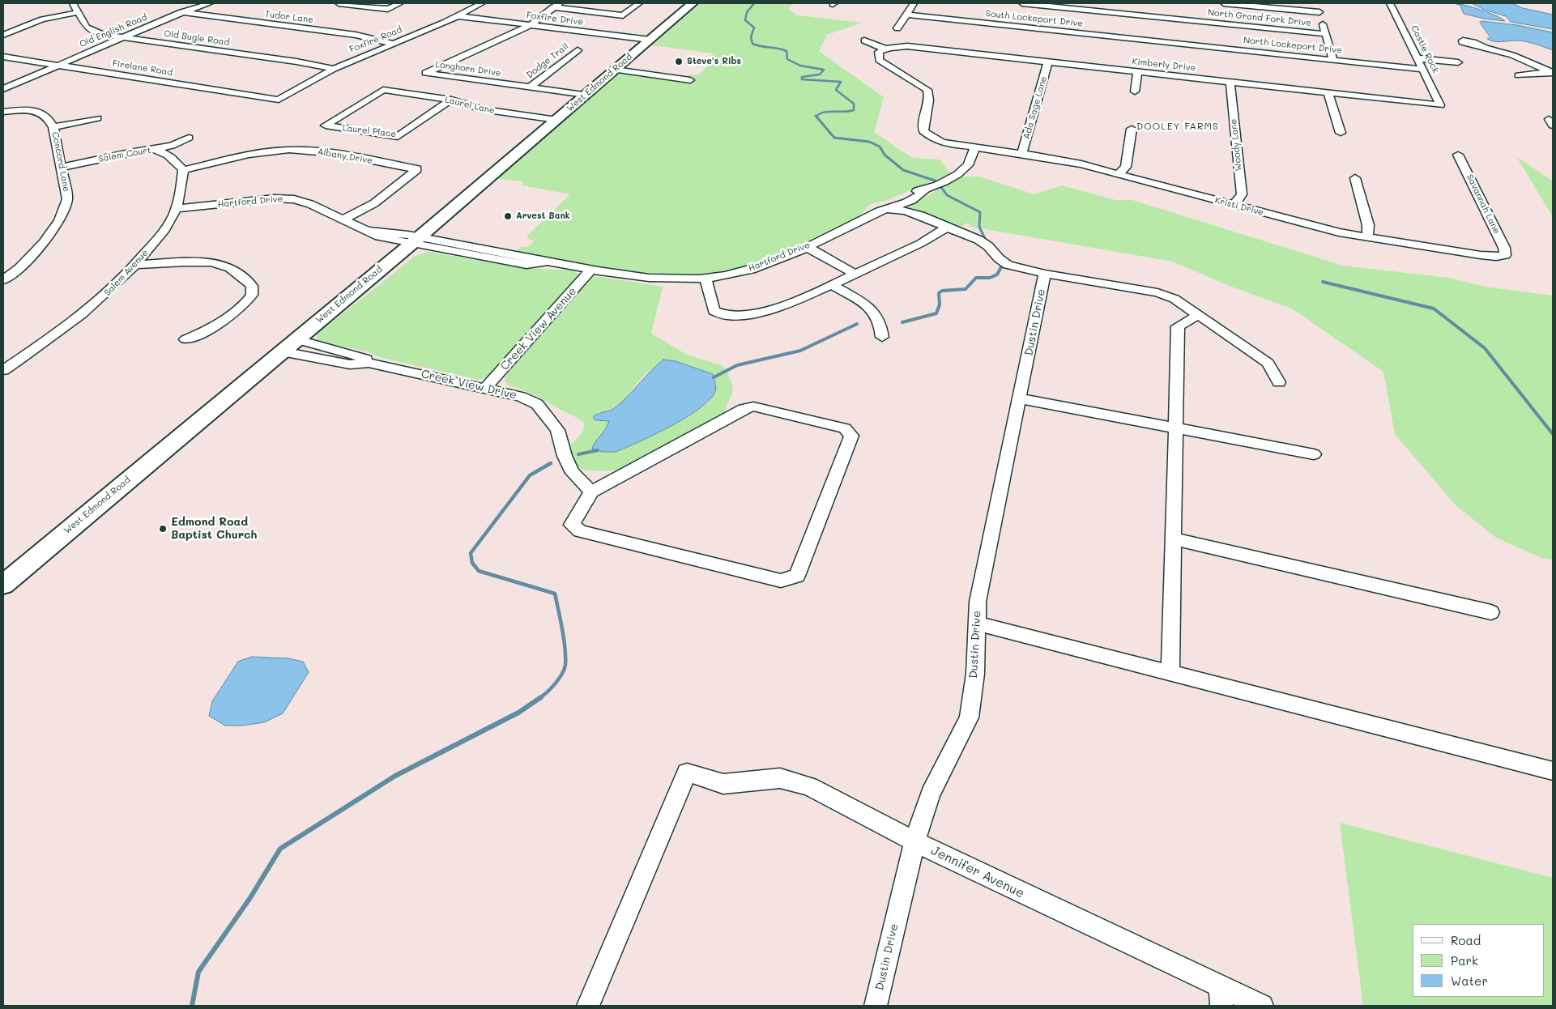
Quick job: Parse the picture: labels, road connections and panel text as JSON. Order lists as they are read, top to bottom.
{
  "streets": {
    "main road": ["West Edmond Road"],
    "street": [
      "Tudor Lane",
      "North Grand Fork Drive",
      "Foxfire Drive",
      "South Lockeport Drive",
      "Old English Road",
      "Old Bugle Road",
      "Foxfire Road",
      "North Lockeport Drive",
      "Castle Rock",
      "Dodge Trail",
      "Kimberly Drive",
      "Firelane Road",
      "Longhorn Drive",
      "Laurel Lane",
      "Ada Sage Lane",
      "Laurel Place",
      "Woody Lane",
      "Salem Court",
      "Albany Drive",
      "Concord Lane",
      "Hartford Drive",
      "Savannah Lane",
      "Kristi Drive",
      "Salem Avenue",
      "Dustin Drive",
      "Creek View Avenue",
      "Creek View Drive",
      "Jennifer Avenue"
    ]
  },
  "crossings": [
    ["Tudor Lane", "Old English Road"],
    ["Tudor Lane", "Foxfire Road"],
    ["North Grand Fork Drive", "South Lockeport Drive"],
    ["North Grand Fork Drive", "North Lockeport Drive"],
    ["Foxfire Drive", "Foxfire Road"],
    ["Foxfire Drive", "Longhorn Drive"],
    ["South Lockeport Drive", "North Lockeport Drive"],
    ["Old English Road", "Old Bugle Road"],
    ["Old English Road", "Firelane Road"],
    ["Old Bugle Road", "Foxfire Road"],
    ["Foxfire Road", "Firelane Road"],
    ["North Lockeport Drive", "Castle Rock"],
    ["Castle Rock", "Kimberly Drive"],
    ["Dodge Trail", "Longhorn Drive"],
    ["Kimberly Drive", "Ada Sage Lane"],
    ["Kimberly Drive", "Woody Lane"],
    ["Longhorn Drive", "West Edmond Road"],
    ["West Edmond Road", "Laurel Lane"],
    ["West Edmond Road", "Hartford Drive"],
    ["West Edmond Road", "Creek View Drive"],
    ["Laurel Lane", "Laurel Place"],
    ["Ada Sage Lane", "Kristi Drive"],
    ["Woody Lane", "Kristi Drive"],
    ["Salem Court", "Concord Lane"],
    ["Albany Drive", "Hartford Drive"],
    ["Albany Drive", "Salem Avenue"],
    ["Hartford Drive", "Kristi Drive"],
    ["Hartford Drive", "Salem Avenue"],
    ["Hartford Drive", "Dustin Drive"],
    ["Hartford Drive", "Creek View Avenue"],
    ["Savannah Lane", "Kristi Drive"],
    ["Dustin Drive", "Jennifer Avenue"],
    ["Creek View Avenue", "Creek View Drive"]
  ],
  "districts": ["DOOLEY FARMS"],
  "places": ["Steve's Ribs", "Arvest Bank", "Edmond Road Baptist Church"],
  "legend": ["Road", "Park", "Water"]
}
